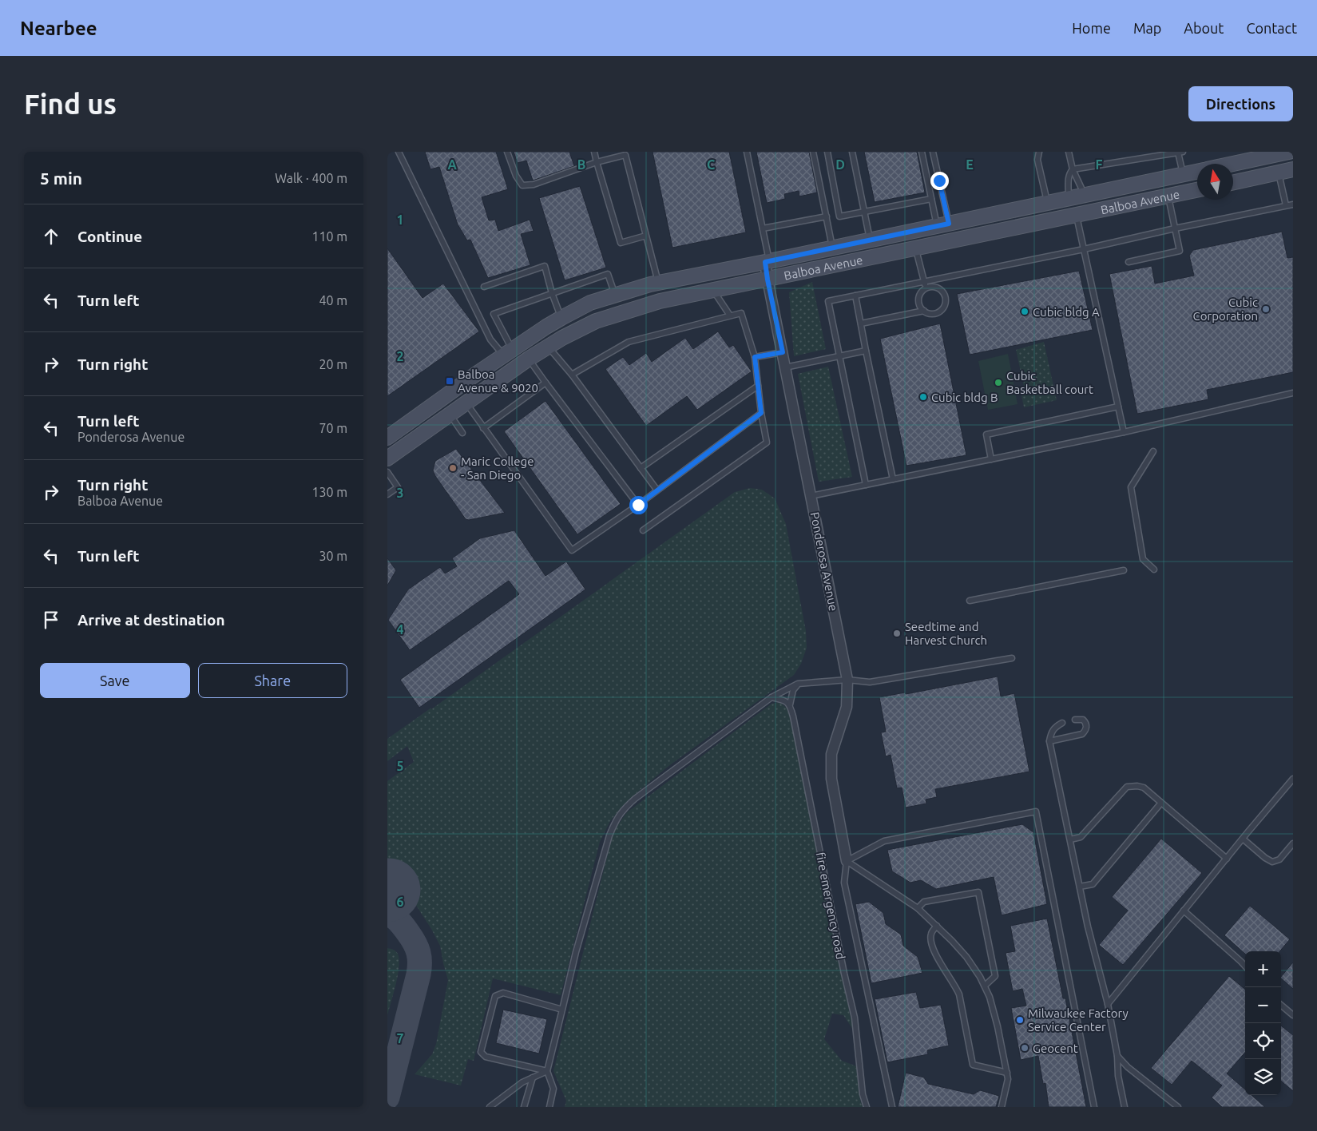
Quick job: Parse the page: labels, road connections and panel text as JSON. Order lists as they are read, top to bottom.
{
  "streets": {
    "main road": ["Balboa Avenue"],
    "street": ["Ponderosa Avenue"],
    "lane": ["fire emergency road"]
  },
  "crossings": [
    ["Balboa Avenue", "Ponderosa Avenue"]
  ],
  "places": {
    "other": [
      "Cubic Corporation",
      "Cubic bldg A",
      "Cubic Basketball court",
      "Cubic bldg B",
      "Maric College - San Diego",
      "Seedtime and Harvest Church",
      "Milwaukee Factory Service Center",
      "Geocent"
    ],
    "transit": ["Balboa Avenue & 9020"]
  },
  "north": "top",
  "page": {
    "header": "Nearbee",
    "nav": [
      "Home",
      "Map",
      "About",
      "Contact"
    ],
    "buttons": [
      "Directions",
      ["Save", "Share"]
    ],
    "title": "Find us",
    "heading": ["5 min", "Walk · 400 m"],
    "list": [
      ["Continue", "110 m"],
      ["Turn left", "40 m"],
      ["Turn right", "20 m"],
      ["Turn left", "Ponderosa Avenue", "70 m"],
      ["Turn right", "Balboa Avenue", "130 m"],
      ["Turn left", "30 m"],
      "Arrive at destination"
    ],
    "map_buttons": ["+", "−"]
  },
  "grid": {
    "columns": [
      "A",
      "B",
      "C",
      "D",
      "E",
      "F"
    ],
    "rows": [
      "1",
      "2",
      "3",
      "4",
      "5",
      "6",
      "7"
    ]
  }
}
